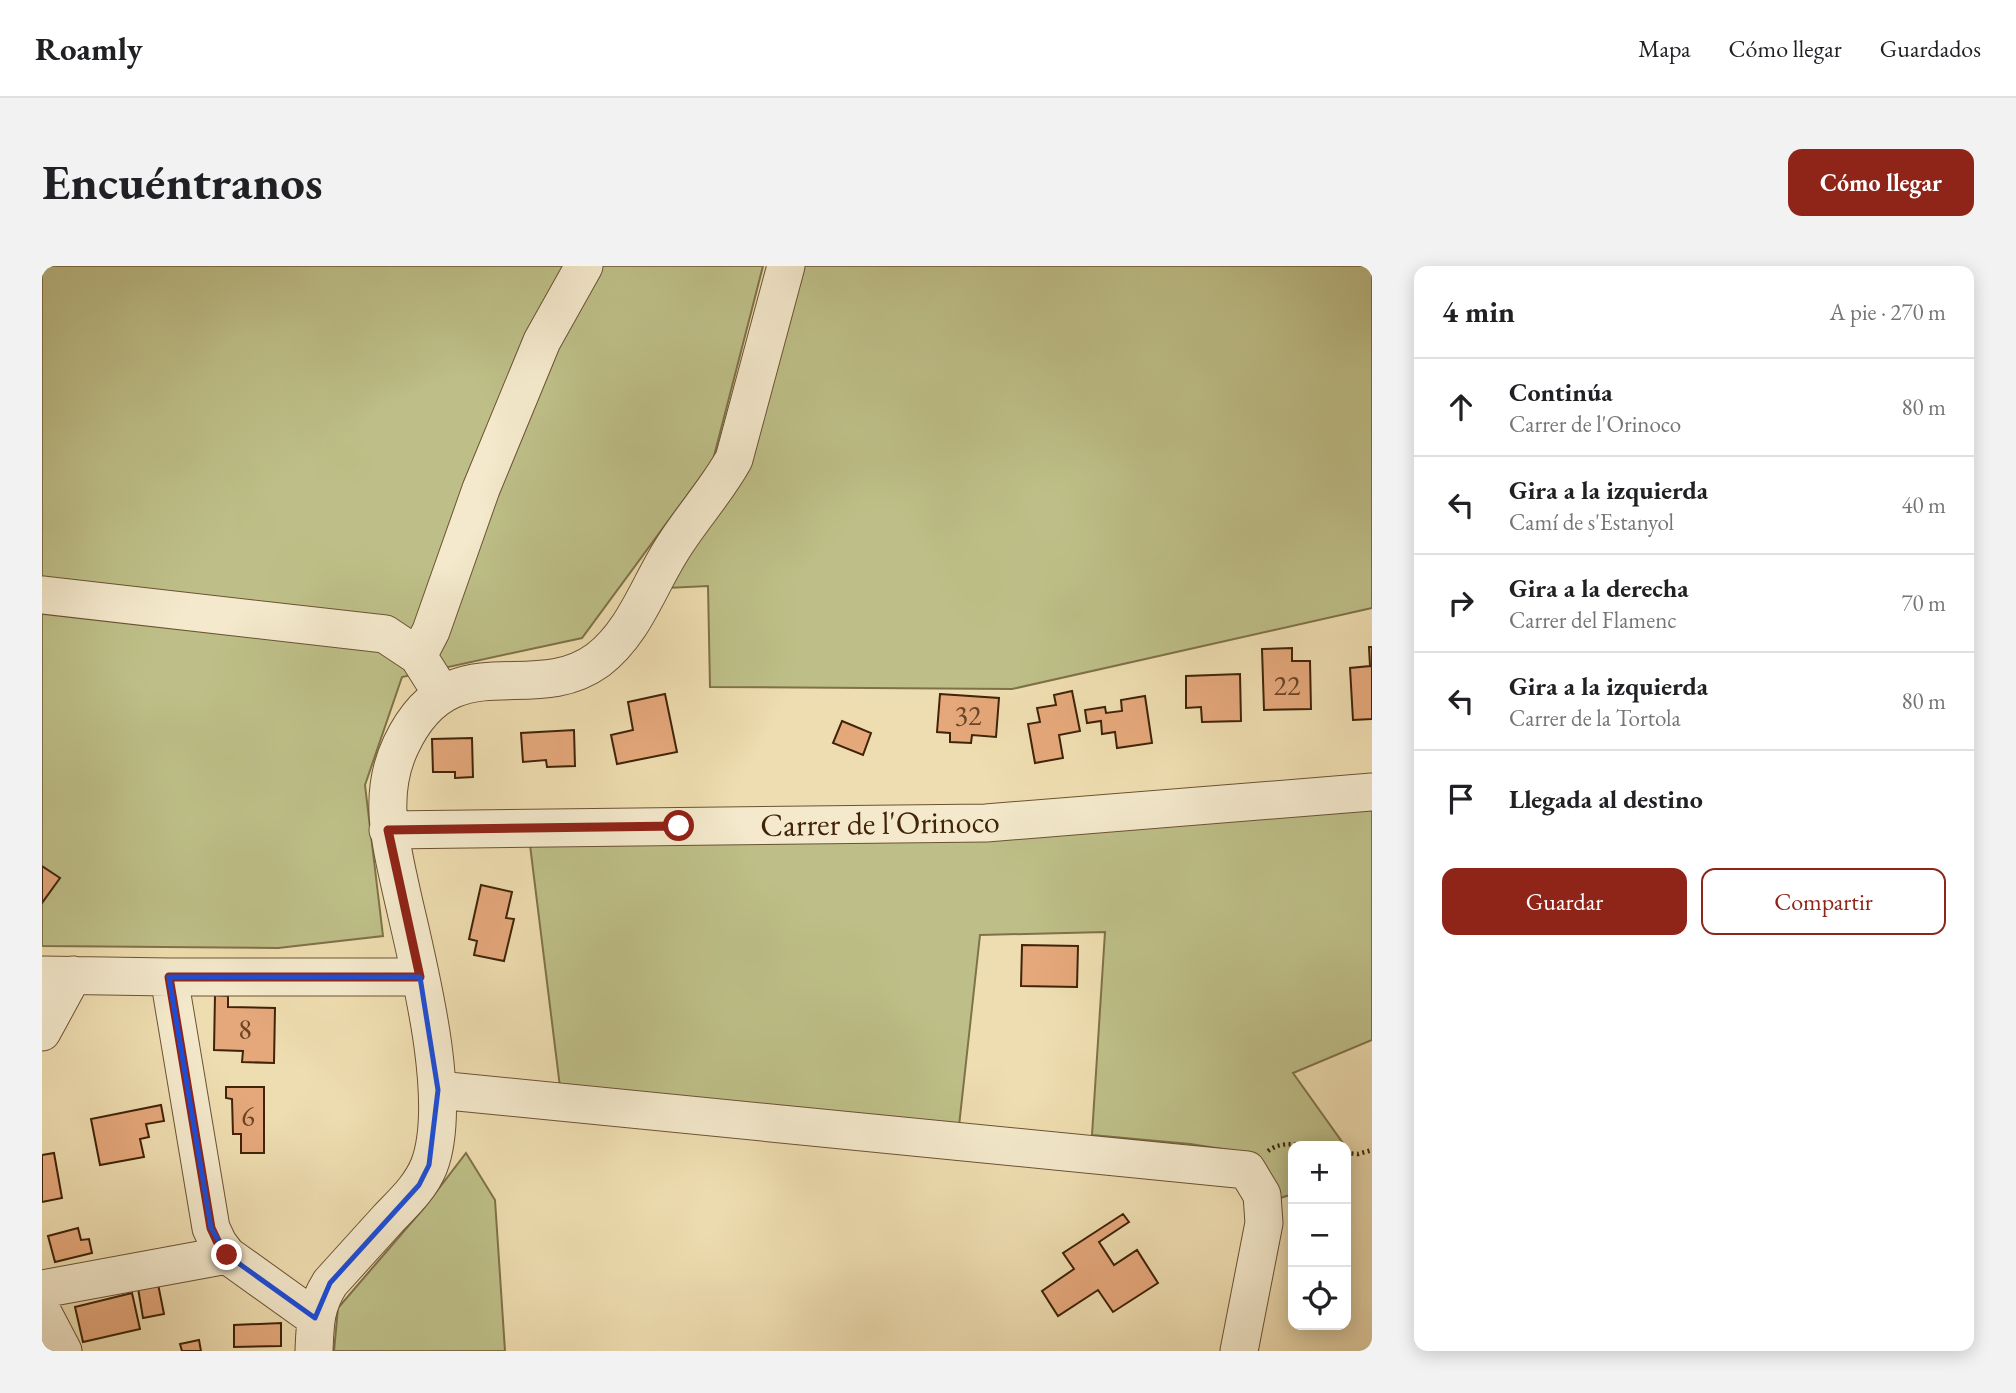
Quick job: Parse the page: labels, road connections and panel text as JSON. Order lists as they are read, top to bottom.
{
  "streets": {
    "street": ["Carrer de l'Orinoco"]
  },
  "house_numbers": [
    "22",
    "32",
    "8",
    "6"
  ],
  "page": {
    "header": "Roamly",
    "nav": ["Mapa", "Cómo llegar", "Guardados"],
    "buttons": [
      "Cómo llegar",
      ["Guardar", "Compartir"]
    ],
    "title": "Encuéntranos",
    "heading": ["4 min", "A pie · 270 m"],
    "list": [
      ["Continúa", "Carrer de l'Orinoco", "80 m"],
      ["Gira a la izquierda", "Camí de s'Estanyol", "40 m"],
      ["Gira a la derecha", "Carrer del Flamenc", "70 m"],
      ["Gira a la izquierda", "Carrer de la Tortola", "80 m"],
      "Llegada al destino"
    ],
    "map_buttons": ["+", "−"]
  }
}
